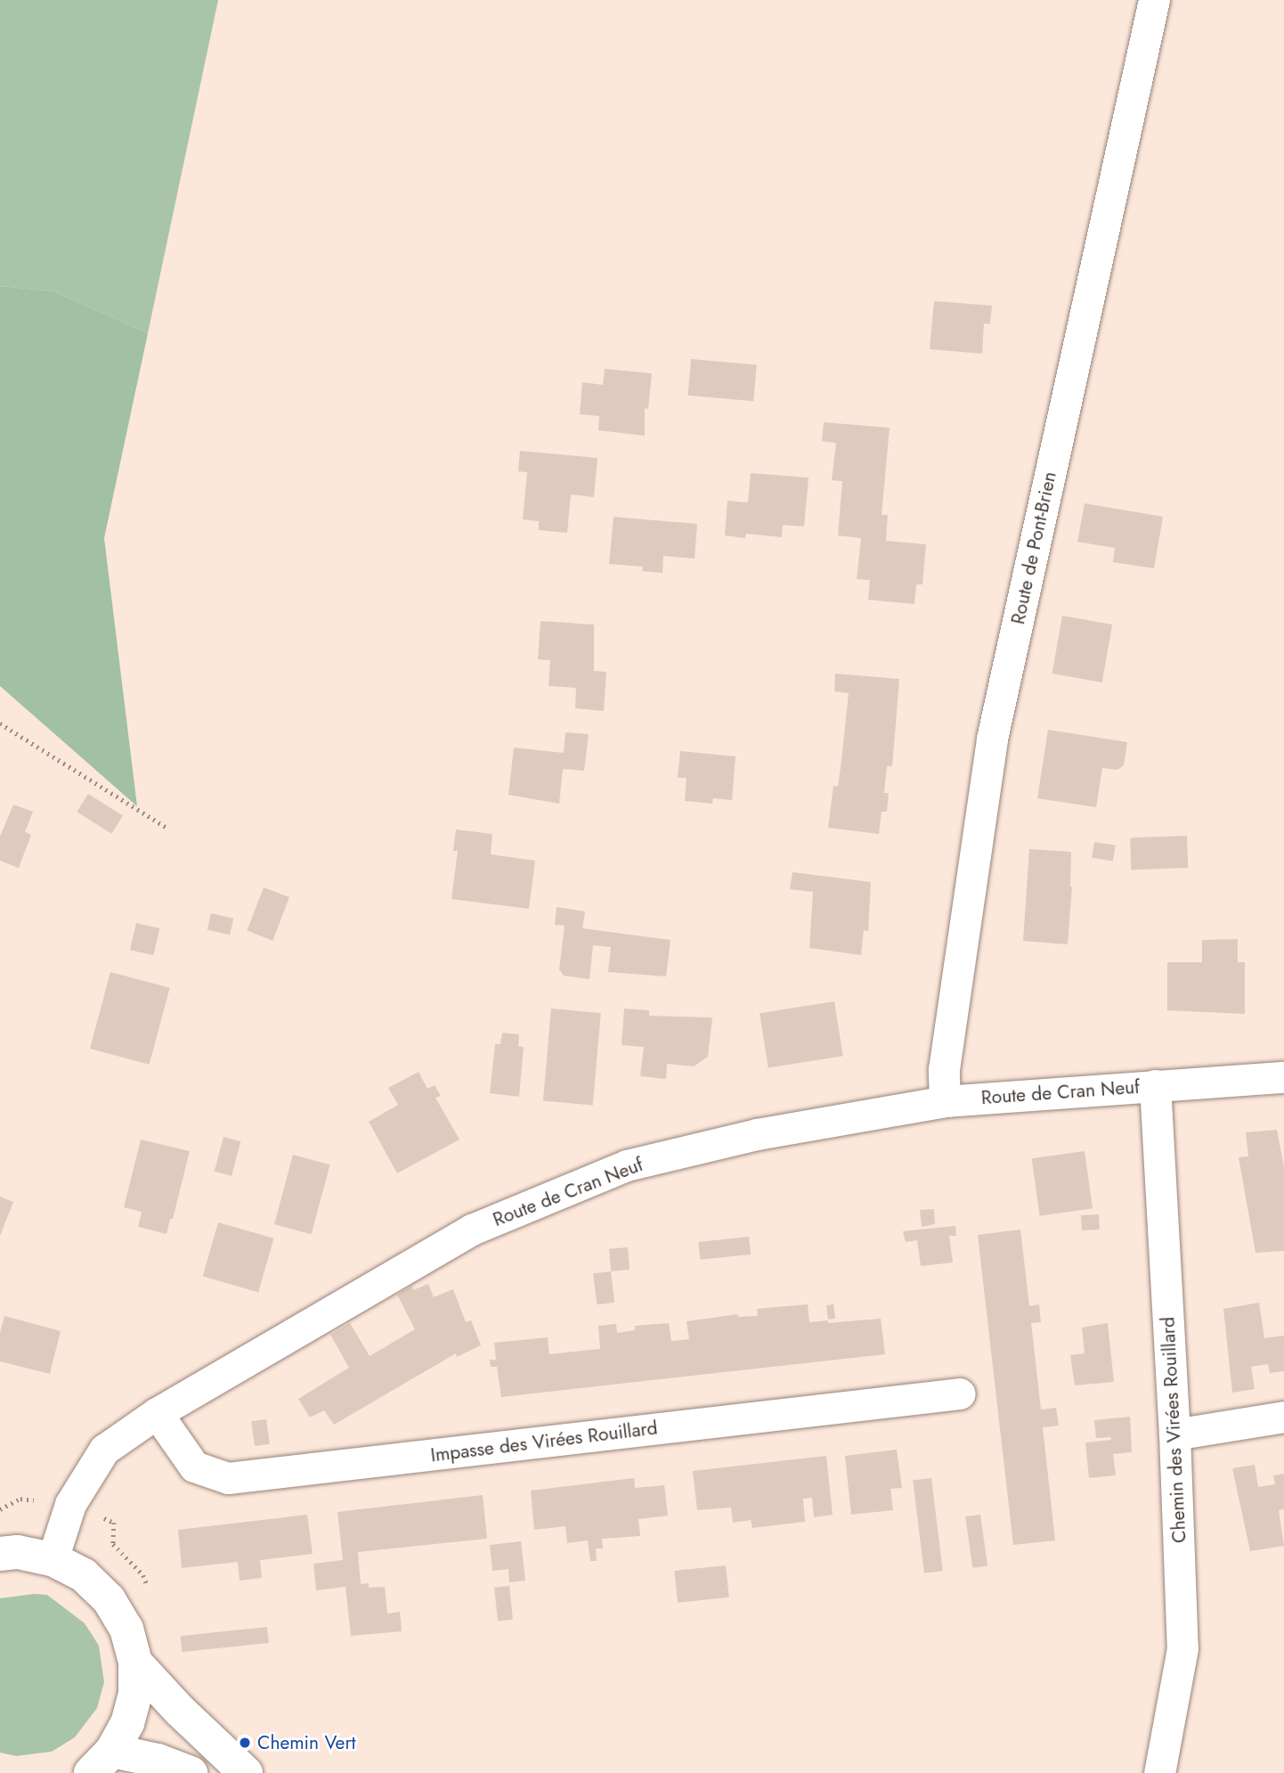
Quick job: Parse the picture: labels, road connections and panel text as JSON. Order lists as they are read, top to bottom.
{
  "streets": {
    "street": [
      "Route de Pont-Brien",
      "Route de Cran Neuf",
      "Chemin des Virées Rouillard",
      "Impasse des Virées Rouillard"
    ]
  },
  "crossings": [
    ["Route de Pont-Brien", "Route de Cran Neuf"],
    ["Route de Cran Neuf", "Chemin des Virées Rouillard"],
    ["Route de Cran Neuf", "Impasse des Virées Rouillard"]
  ],
  "places": ["Chemin Vert"]
}
